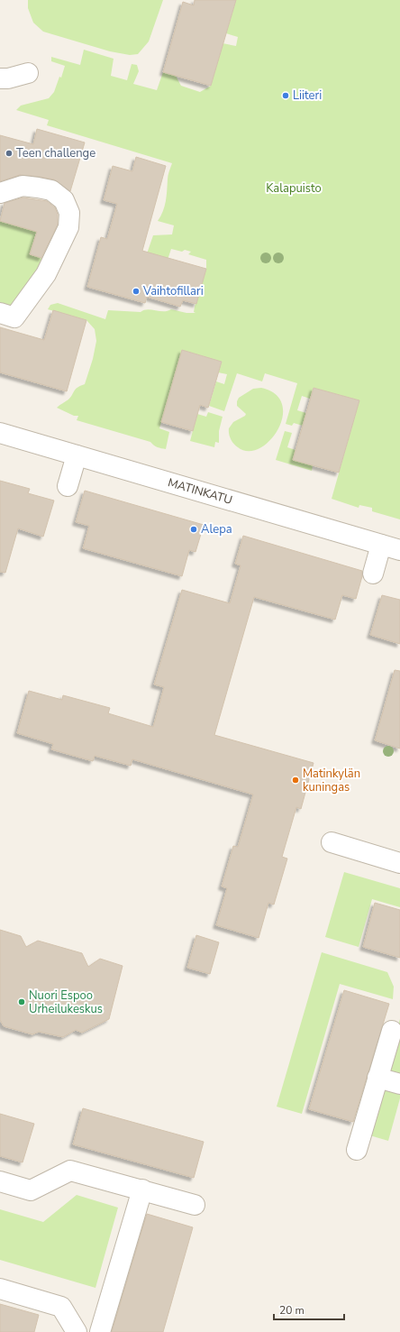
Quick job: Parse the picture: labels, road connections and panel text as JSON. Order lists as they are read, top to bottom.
{
  "streets": {
    "street": ["MATINKATU"]
  },
  "parks": ["Kalapuisto"],
  "places": [
    "Liiteri",
    "Teen challenge",
    "Vaihtofillari",
    "Alepa",
    "Matinkylän kuningas",
    "Nuori Espoo Urheilukeskus"
  ],
  "scale_bar": "20 m"
}
